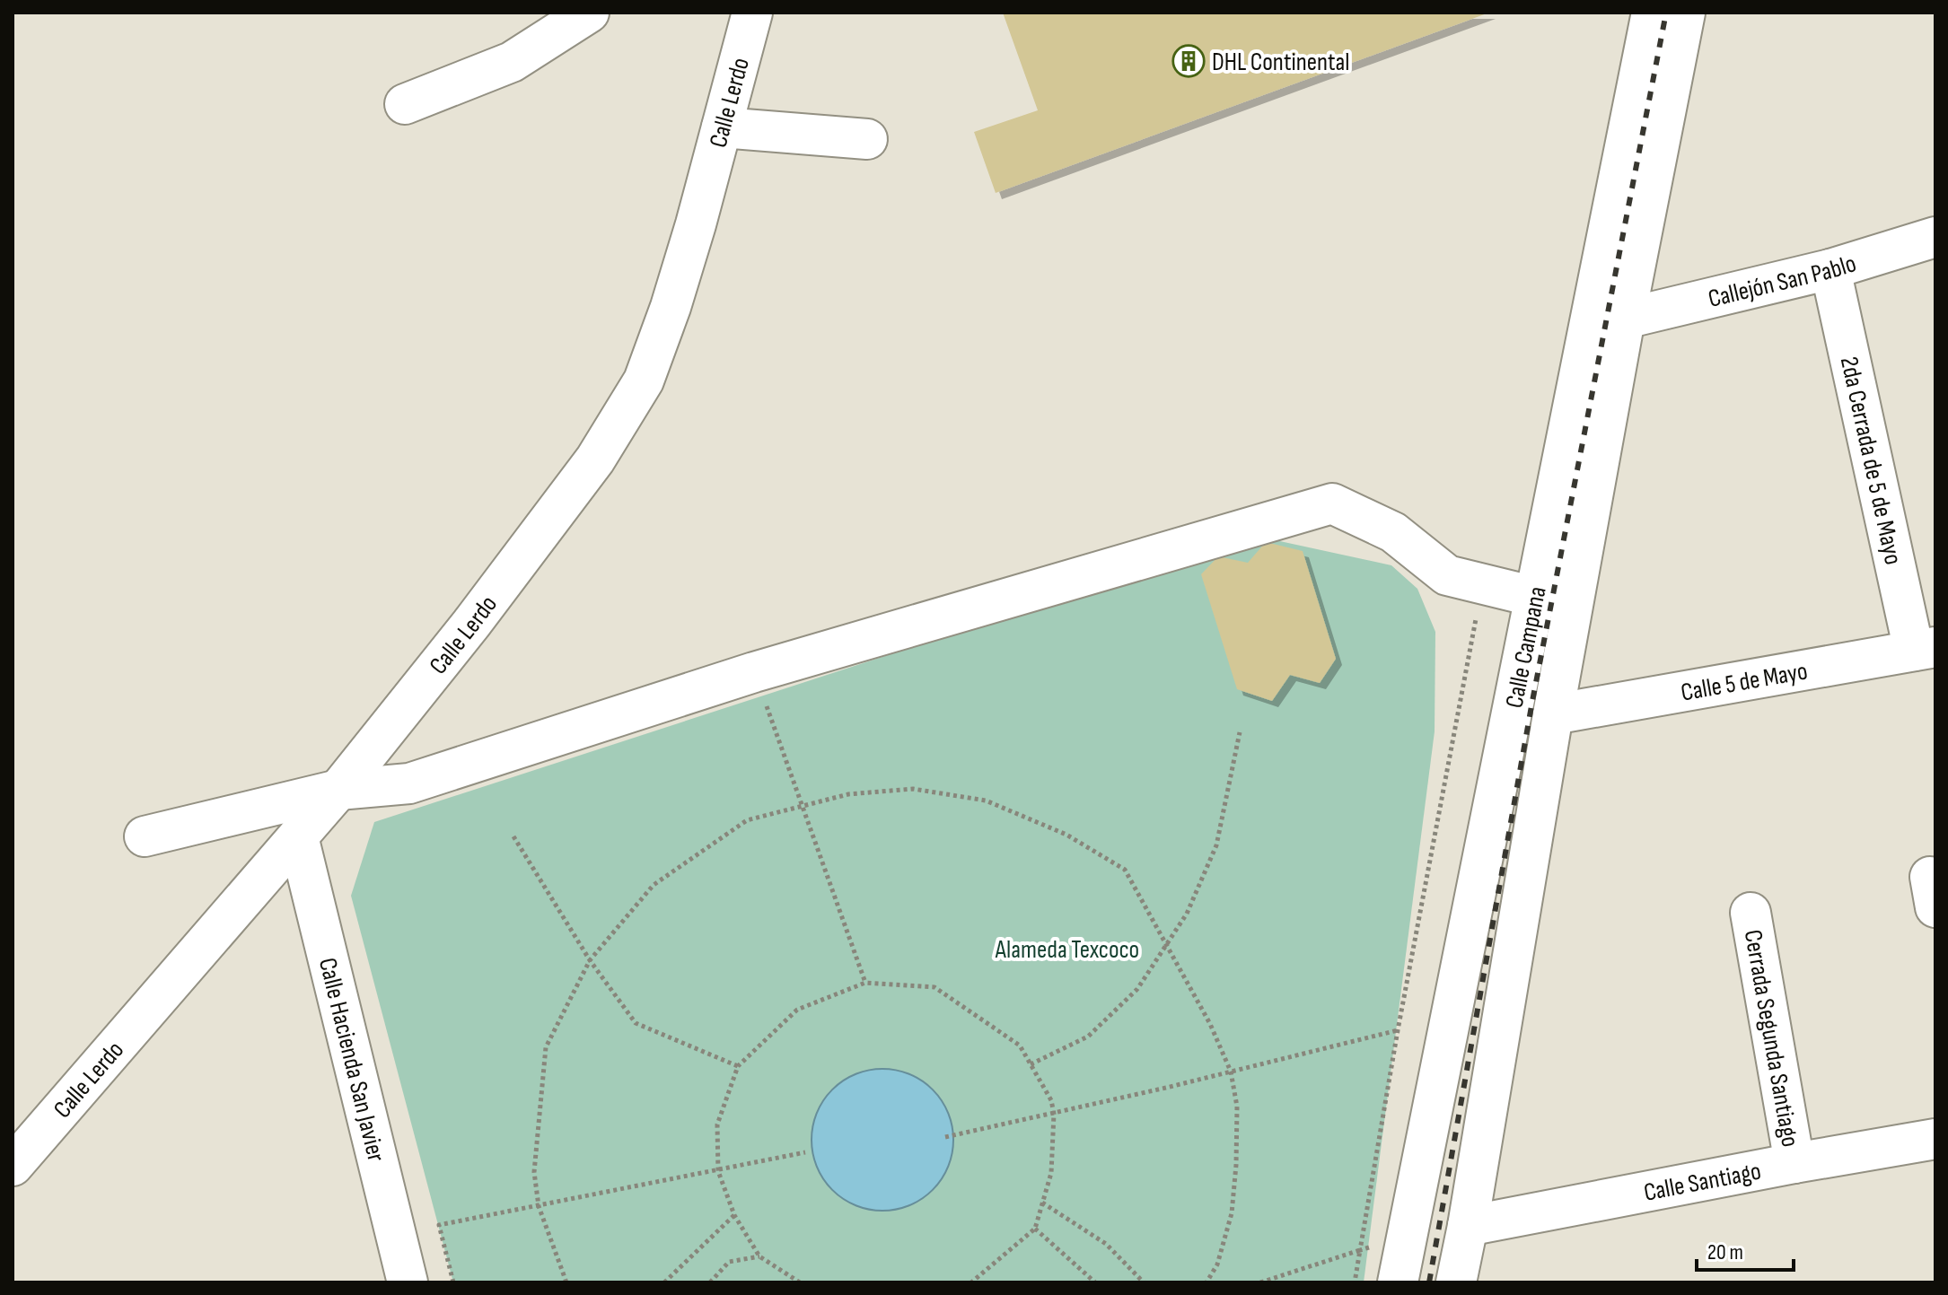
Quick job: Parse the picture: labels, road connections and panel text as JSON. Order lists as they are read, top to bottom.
{
  "streets": {
    "street": [
      "Calle Lerdo",
      "Callejón San Pablo",
      "2da Cerrada de 5 de Mayo",
      "Calle Campana",
      "Calle 5 de Mayo",
      "Cerrada Segunda Santiago",
      "Calle Hacienda San Javier",
      "Calle Santiago"
    ]
  },
  "crossings": [
    ["Calle Lerdo", "Calle Hacienda San Javier"],
    ["Callejón San Pablo", "2da Cerrada de 5 de Mayo"],
    ["Callejón San Pablo", "Calle Campana"],
    ["2da Cerrada de 5 de Mayo", "Calle 5 de Mayo"],
    ["Calle Campana", "Calle 5 de Mayo"],
    ["Calle Campana", "Calle Santiago"],
    ["Cerrada Segunda Santiago", "Calle Santiago"]
  ],
  "parks": ["Alameda Texcoco"],
  "places": {
    "building": ["DHL Continental"]
  },
  "scale_bar": "20 m"
}
